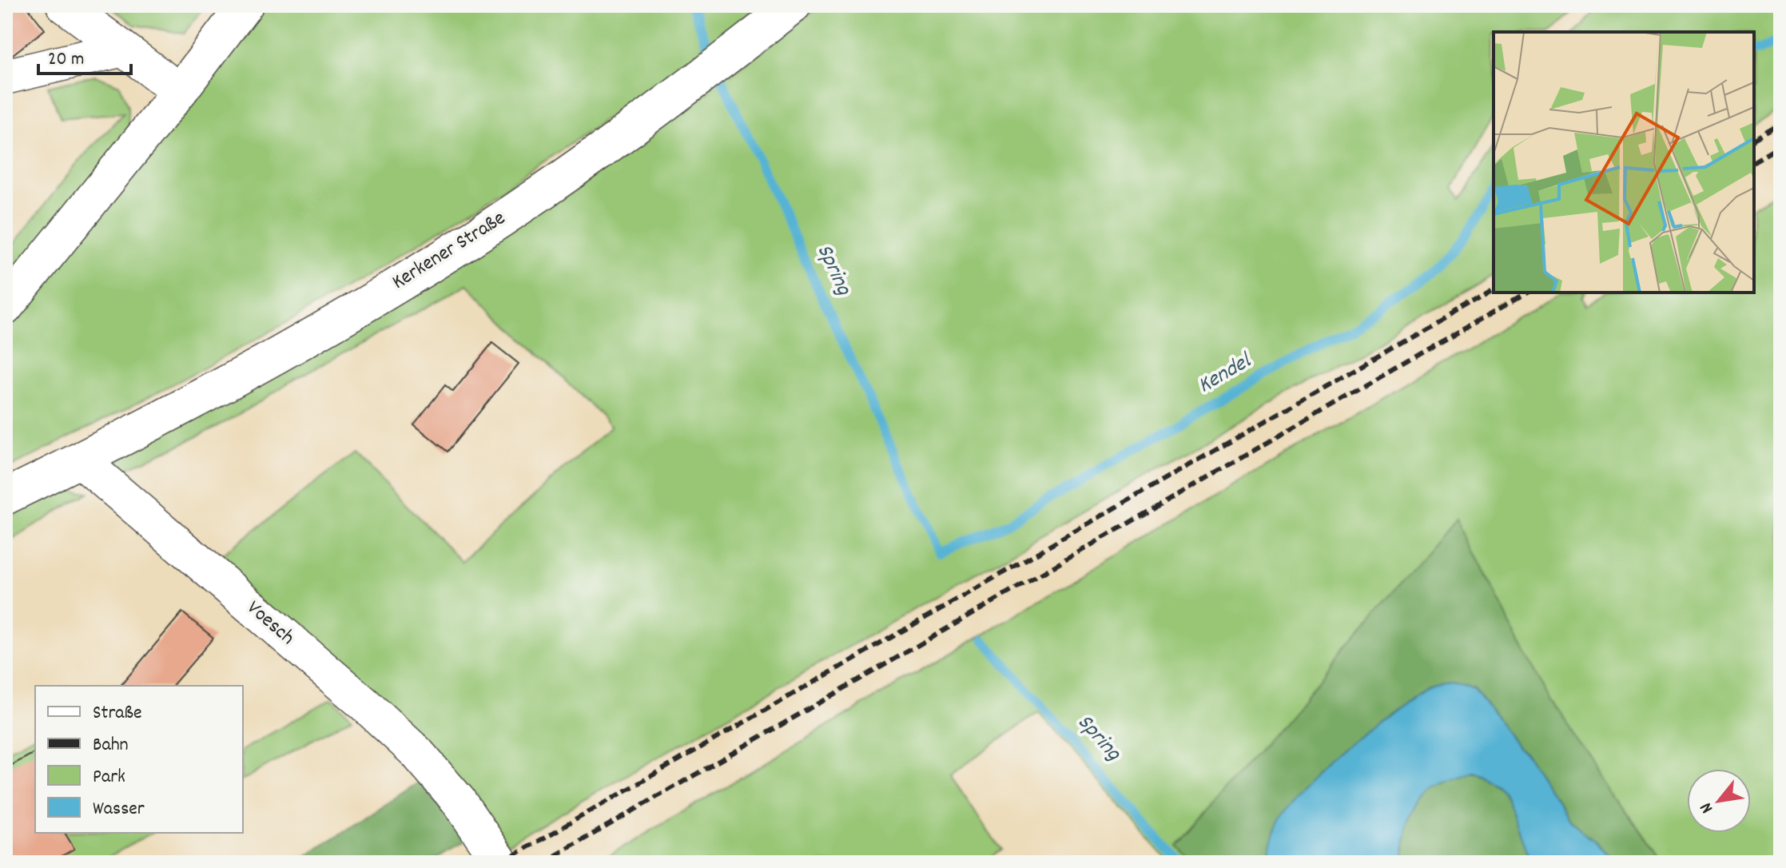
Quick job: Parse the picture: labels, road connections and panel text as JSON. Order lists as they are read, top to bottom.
{
  "streets": {
    "street": ["Kerkener Straße", "Voesch"]
  },
  "crossings": [
    ["Kerkener Straße", "Voesch"]
  ],
  "water": ["Spring", "Kendel"],
  "legend": [
    "Straße",
    "Bahn",
    "Park",
    "Wasser"
  ],
  "scale_bar": "20 m",
  "north": "bottom left"
}
